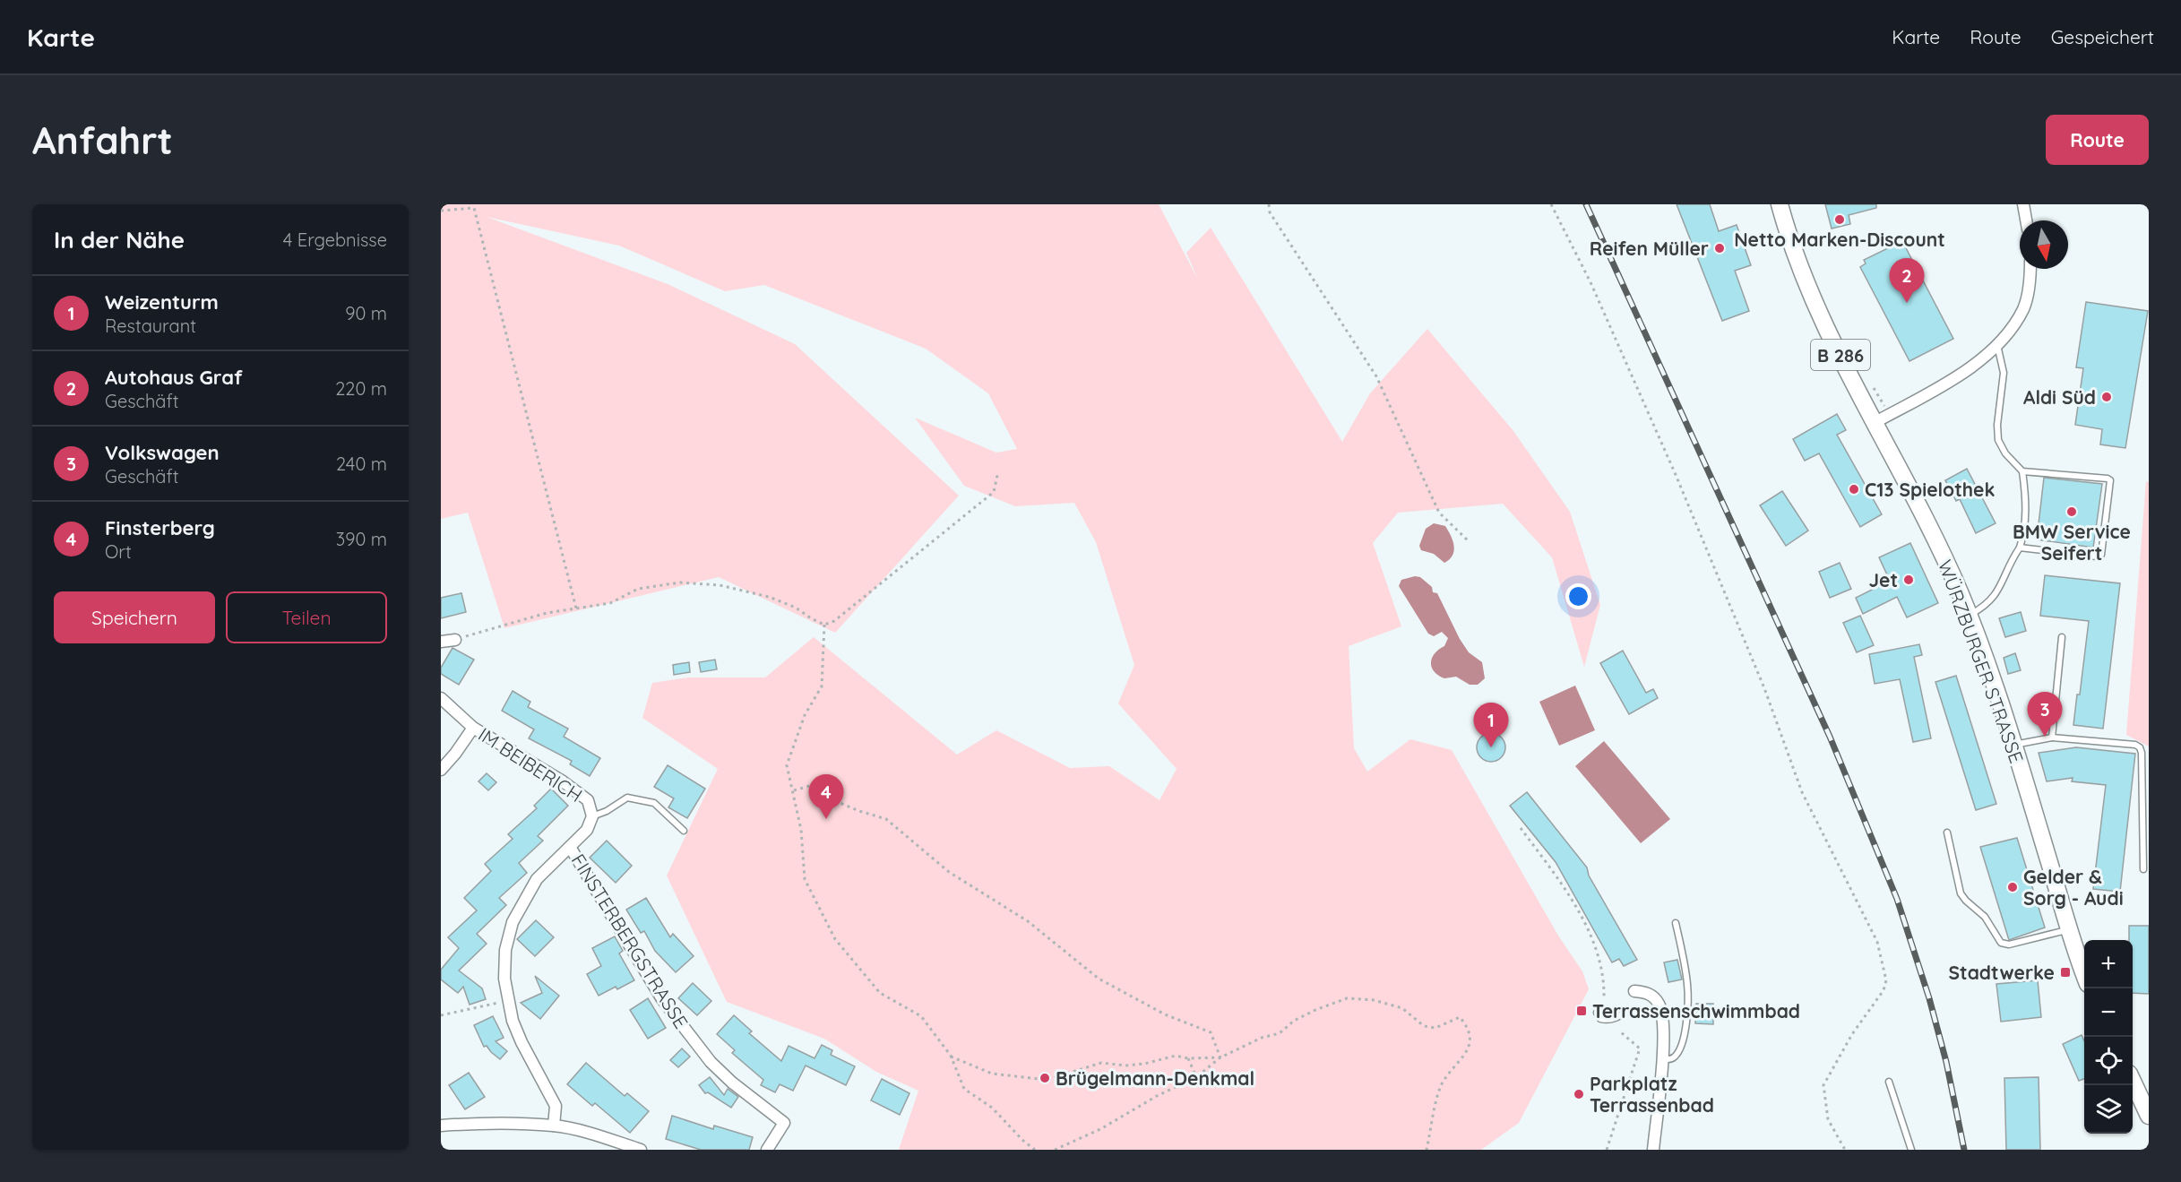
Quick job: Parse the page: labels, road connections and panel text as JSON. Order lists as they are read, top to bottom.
{
  "streets": {
    "main road": ["B 286", "WÜRZBURGER STRASSE"],
    "street": ["IM BEIBERICH", "FINSTERBERGSTRASSE"]
  },
  "crossings": [
    ["IM BEIBERICH", "FINSTERBERGSTRASSE"]
  ],
  "places": {
    "other": [
      "Netto Marken-Discount",
      "Reifen Müller",
      "Aldi Süd",
      "C13 Spielothek",
      "BMW Service Seifert",
      "Jet",
      "Gelder & Sorg - Audi",
      "Brügelmann-Denkmal",
      "Parkplatz Terrassenbad"
    ],
    "transit": ["Stadtwerke", "Terrassenschwimmbad"]
  },
  "north": "bottom",
  "page": {
    "header": "Karte",
    "nav": ["Karte", "Route", "Gespeichert"],
    "buttons": [
      "Route",
      ["Speichern", "Teilen"]
    ],
    "title": "Anfahrt",
    "heading": ["In der Nähe", "4 Ergebnisse"],
    "pins": [
      "2",
      "3",
      "1",
      "4"
    ],
    "list": [
      {
        "mark": "1",
        "name": "Weizenturm",
        "note": "Restaurant",
        "value": "90 m"
      },
      {
        "mark": "2",
        "name": "Autohaus Graf",
        "note": "Geschäft",
        "value": "220 m"
      },
      {
        "mark": "3",
        "name": "Volkswagen",
        "note": "Geschäft",
        "value": "240 m"
      },
      {
        "mark": "4",
        "name": "Finsterberg",
        "note": "Ort",
        "value": "390 m"
      }
    ],
    "map_buttons": ["+", "−"]
  }
}
